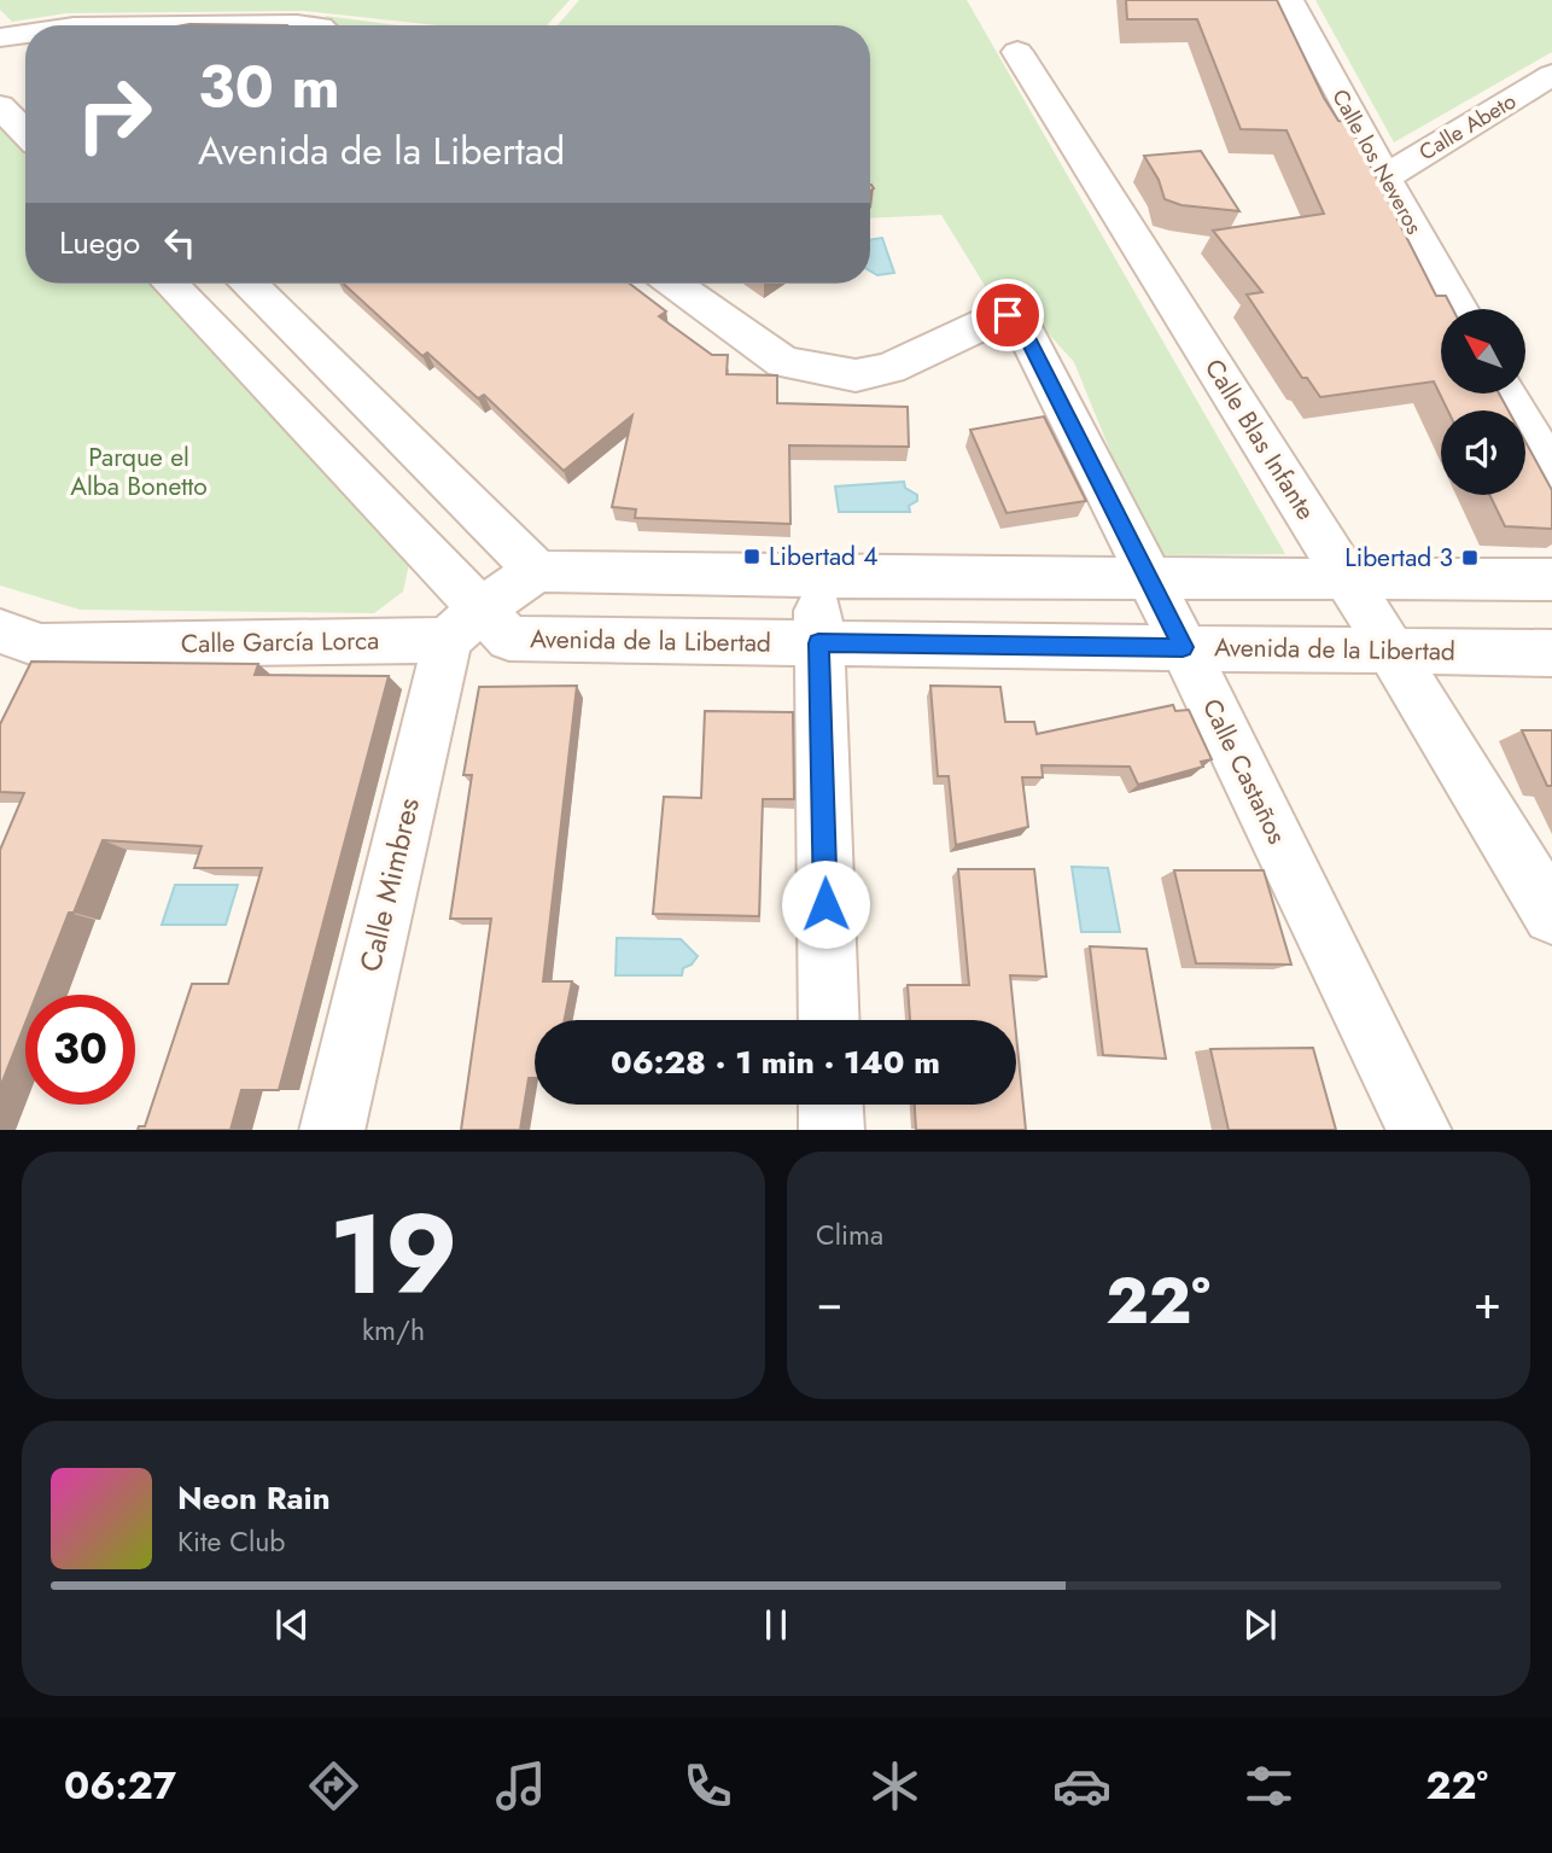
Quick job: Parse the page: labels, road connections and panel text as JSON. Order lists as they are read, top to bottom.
{
  "streets": {
    "street": [
      "Calle Abeto",
      "Calle los Neveros",
      "Calle Blas Infante",
      "Avenida de la Libertad",
      "Calle García Lorca",
      "Calle Castaños",
      "Calle Mimbres"
    ]
  },
  "crossings": [
    ["Calle Abeto", "Calle los Neveros"],
    ["Calle Blas Infante", "Avenida de la Libertad"],
    ["Avenida de la Libertad", "Calle García Lorca"],
    ["Avenida de la Libertad", "Calle Castaños"],
    ["Avenida de la Libertad", "Calle Mimbres"],
    ["Calle García Lorca", "Calle Mimbres"]
  ],
  "parks": ["Parque el Alba Bonetto"],
  "places": {
    "transit": ["Libertad 4", "Libertad 3"]
  },
  "north": "top left",
  "page": {
    "turn": ["30 m", "Avenida de la Libertad"],
    "then": "Luego",
    "limit": "30",
    "trip": "06:28 · 1 min · 140 m",
    "tile": [
      ["19", "km/h"],
      "Clima"
    ],
    "heat": ["−", "22°", "+"],
    "song": ["Neon Rain", "Kite Club"],
    "tabs": ["06:27", "22°"]
  }
}
